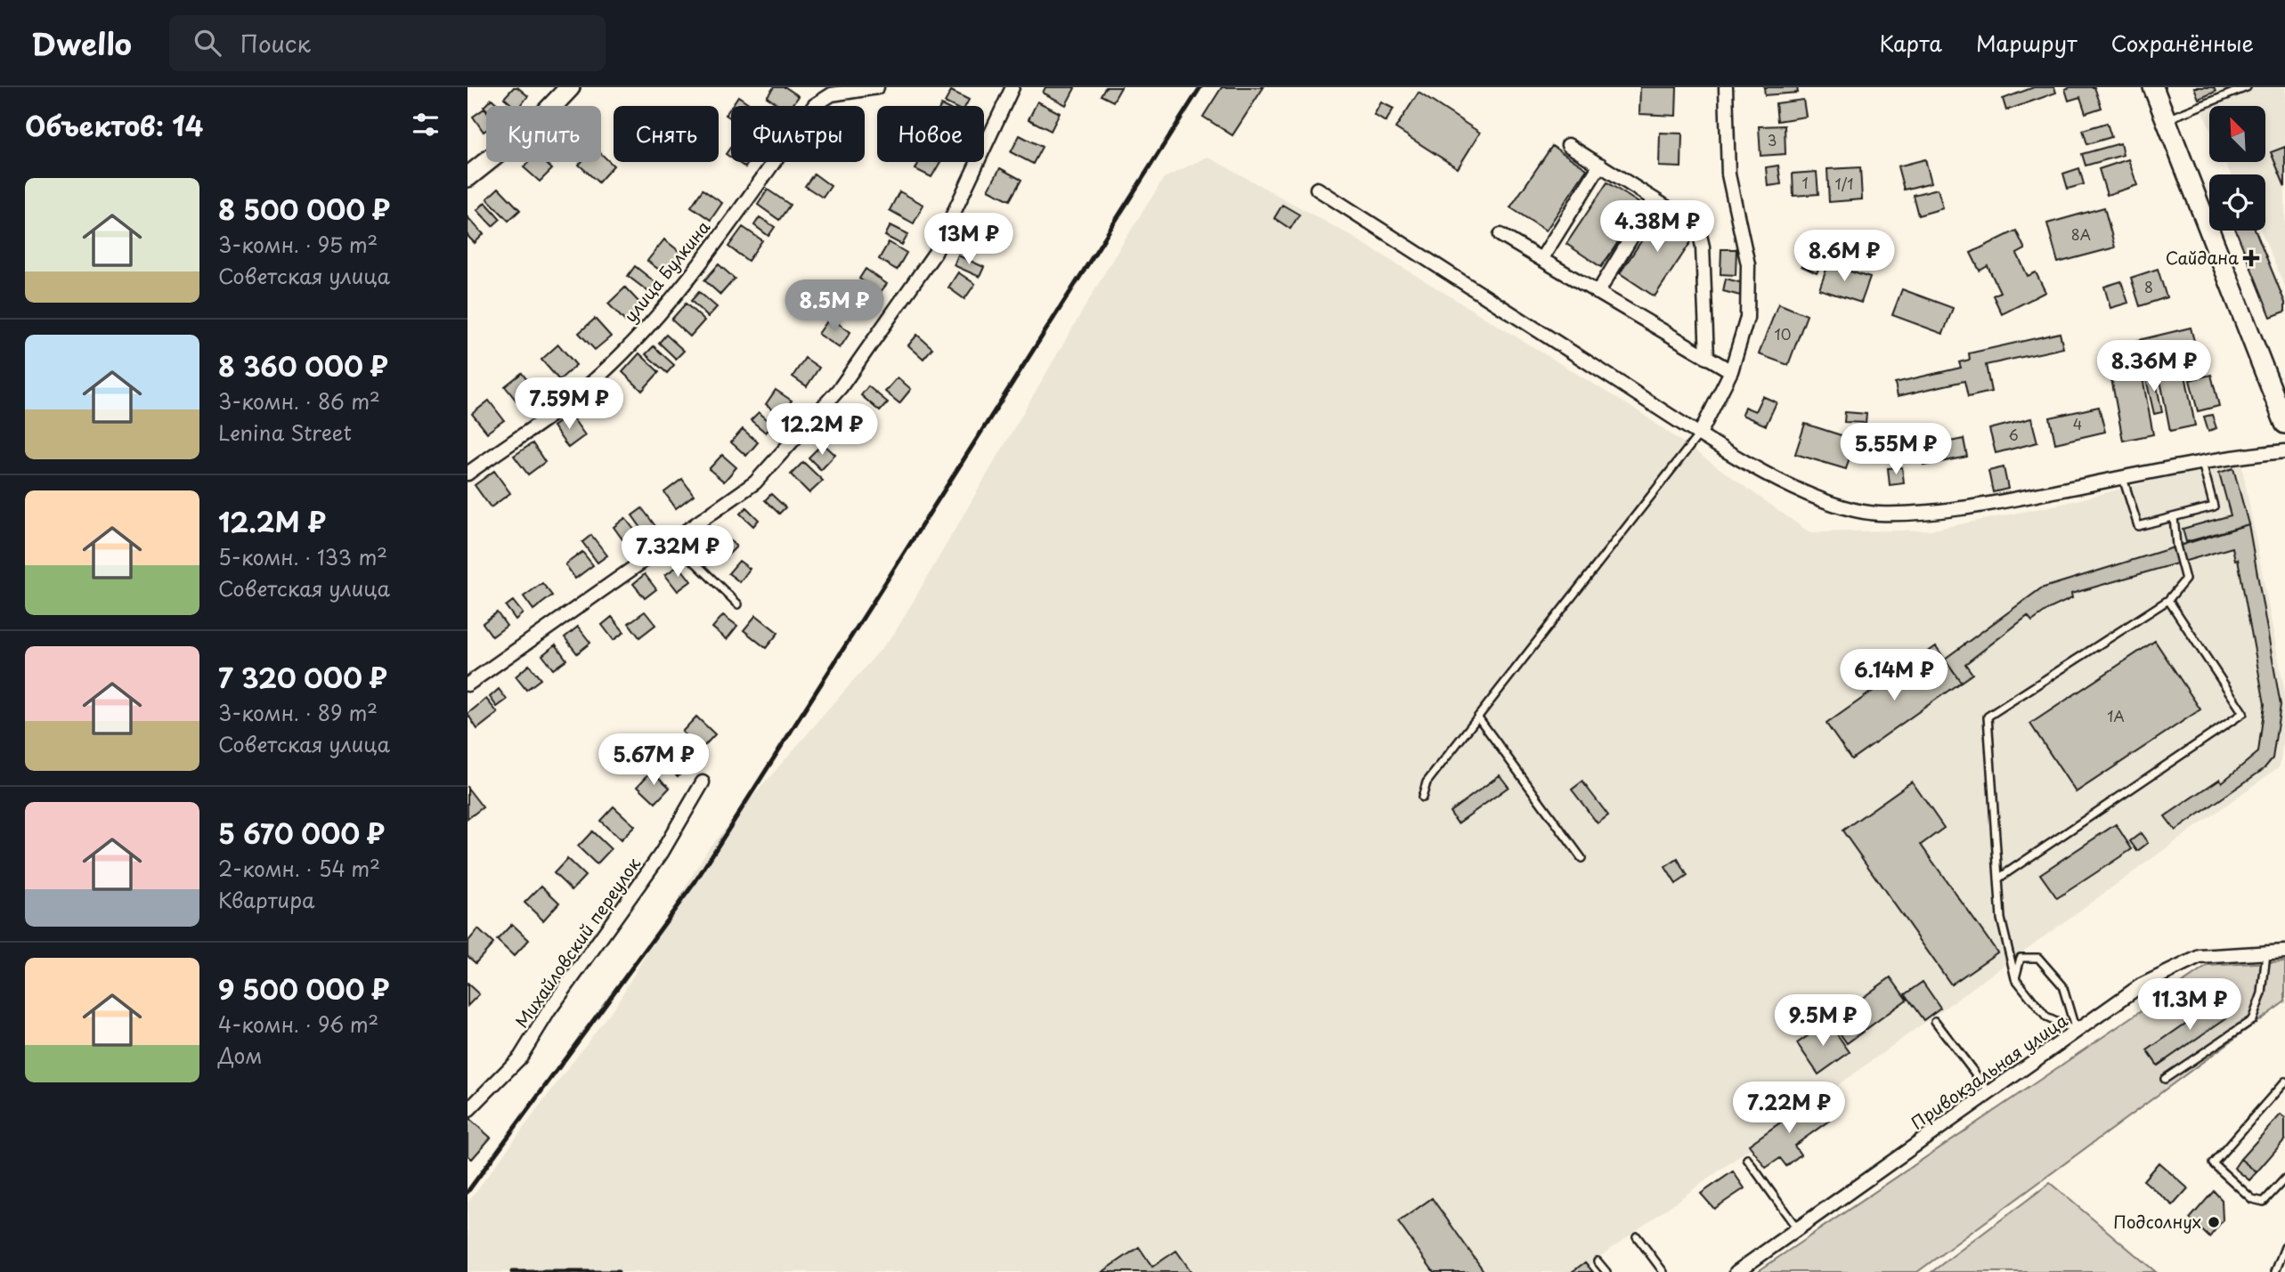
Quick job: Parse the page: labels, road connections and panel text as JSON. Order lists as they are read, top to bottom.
{
  "streets": {
    "street": ["улица Булкина", "Михайловский переулок", "Привокзальная улица"]
  },
  "places": {
    "health": ["Сайдана"],
    "other": ["Подсолнух"]
  },
  "house_numbers": [
    "3",
    "1",
    "1/1",
    "8А",
    "8",
    "10",
    "4",
    "6",
    "1А"
  ],
  "north": "top left",
  "page": {
    "header": "Dwello",
    "search": "Поиск",
    "nav": ["Карта", "Маршрут", "Сохранённые"],
    "heading": "Объектов: 14",
    "chip": [
      "Купить",
      "Снять",
      "Фильтры",
      "Новое"
    ],
    "list": [
      {
        "name": "8 500 000 ₽",
        "note": "3-комн. · 95 m² · Советская улица"
      },
      {
        "name": "8 360 000 ₽",
        "note": "3-комн. · 86 m² · Lenina Street"
      },
      {
        "name": "12.2M ₽",
        "note": "5-комн. · 133 m² · Советская улица"
      },
      {
        "name": "7 320 000 ₽",
        "note": "3-комн. · 89 m² · Советская улица"
      },
      {
        "name": "5 670 000 ₽",
        "note": "2-комн. · 54 m² · Квартира"
      },
      {
        "name": "9 500 000 ₽",
        "note": "4-комн. · 96 m² · Дом"
      }
    ],
    "price": [
      "4.38M ₽",
      "13M ₽",
      "8.6M ₽",
      "8.5M ₽",
      "8.36M ₽",
      "7.59M ₽",
      "12.2M ₽",
      "5.55M ₽",
      "7.32M ₽",
      "6.14M ₽",
      "5.67M ₽",
      "11.3M ₽",
      "9.5M ₽",
      "7.22M ₽"
    ]
  }
}
